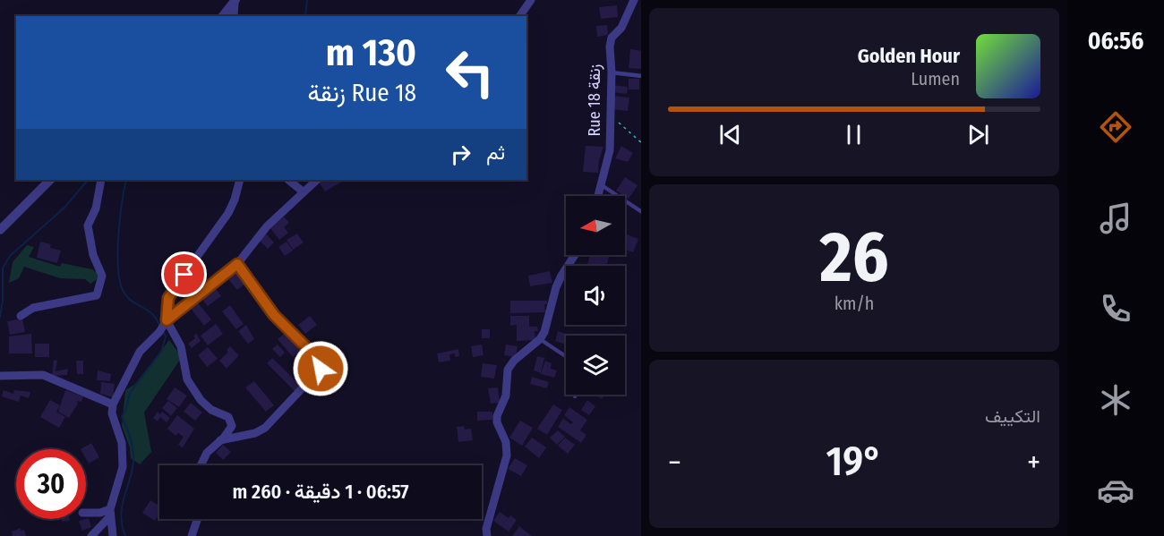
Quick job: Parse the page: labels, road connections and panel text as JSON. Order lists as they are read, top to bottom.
{
  "streets": {
    "street": ["Rue 18 زنقة"]
  },
  "north": "left",
  "page": {
    "tabs": "06:56",
    "turn": ["130 m", "Rue 18 زنقة"],
    "song": ["Golden Hour", "Lumen"],
    "then": "ثم",
    "tile": [
      ["26", "km/h"],
      "التكييف"
    ],
    "heat": ["−", "19°", "+"],
    "limit": "30",
    "trip": "06:57 · 1 دقيقة · 260 m"
  }
}
